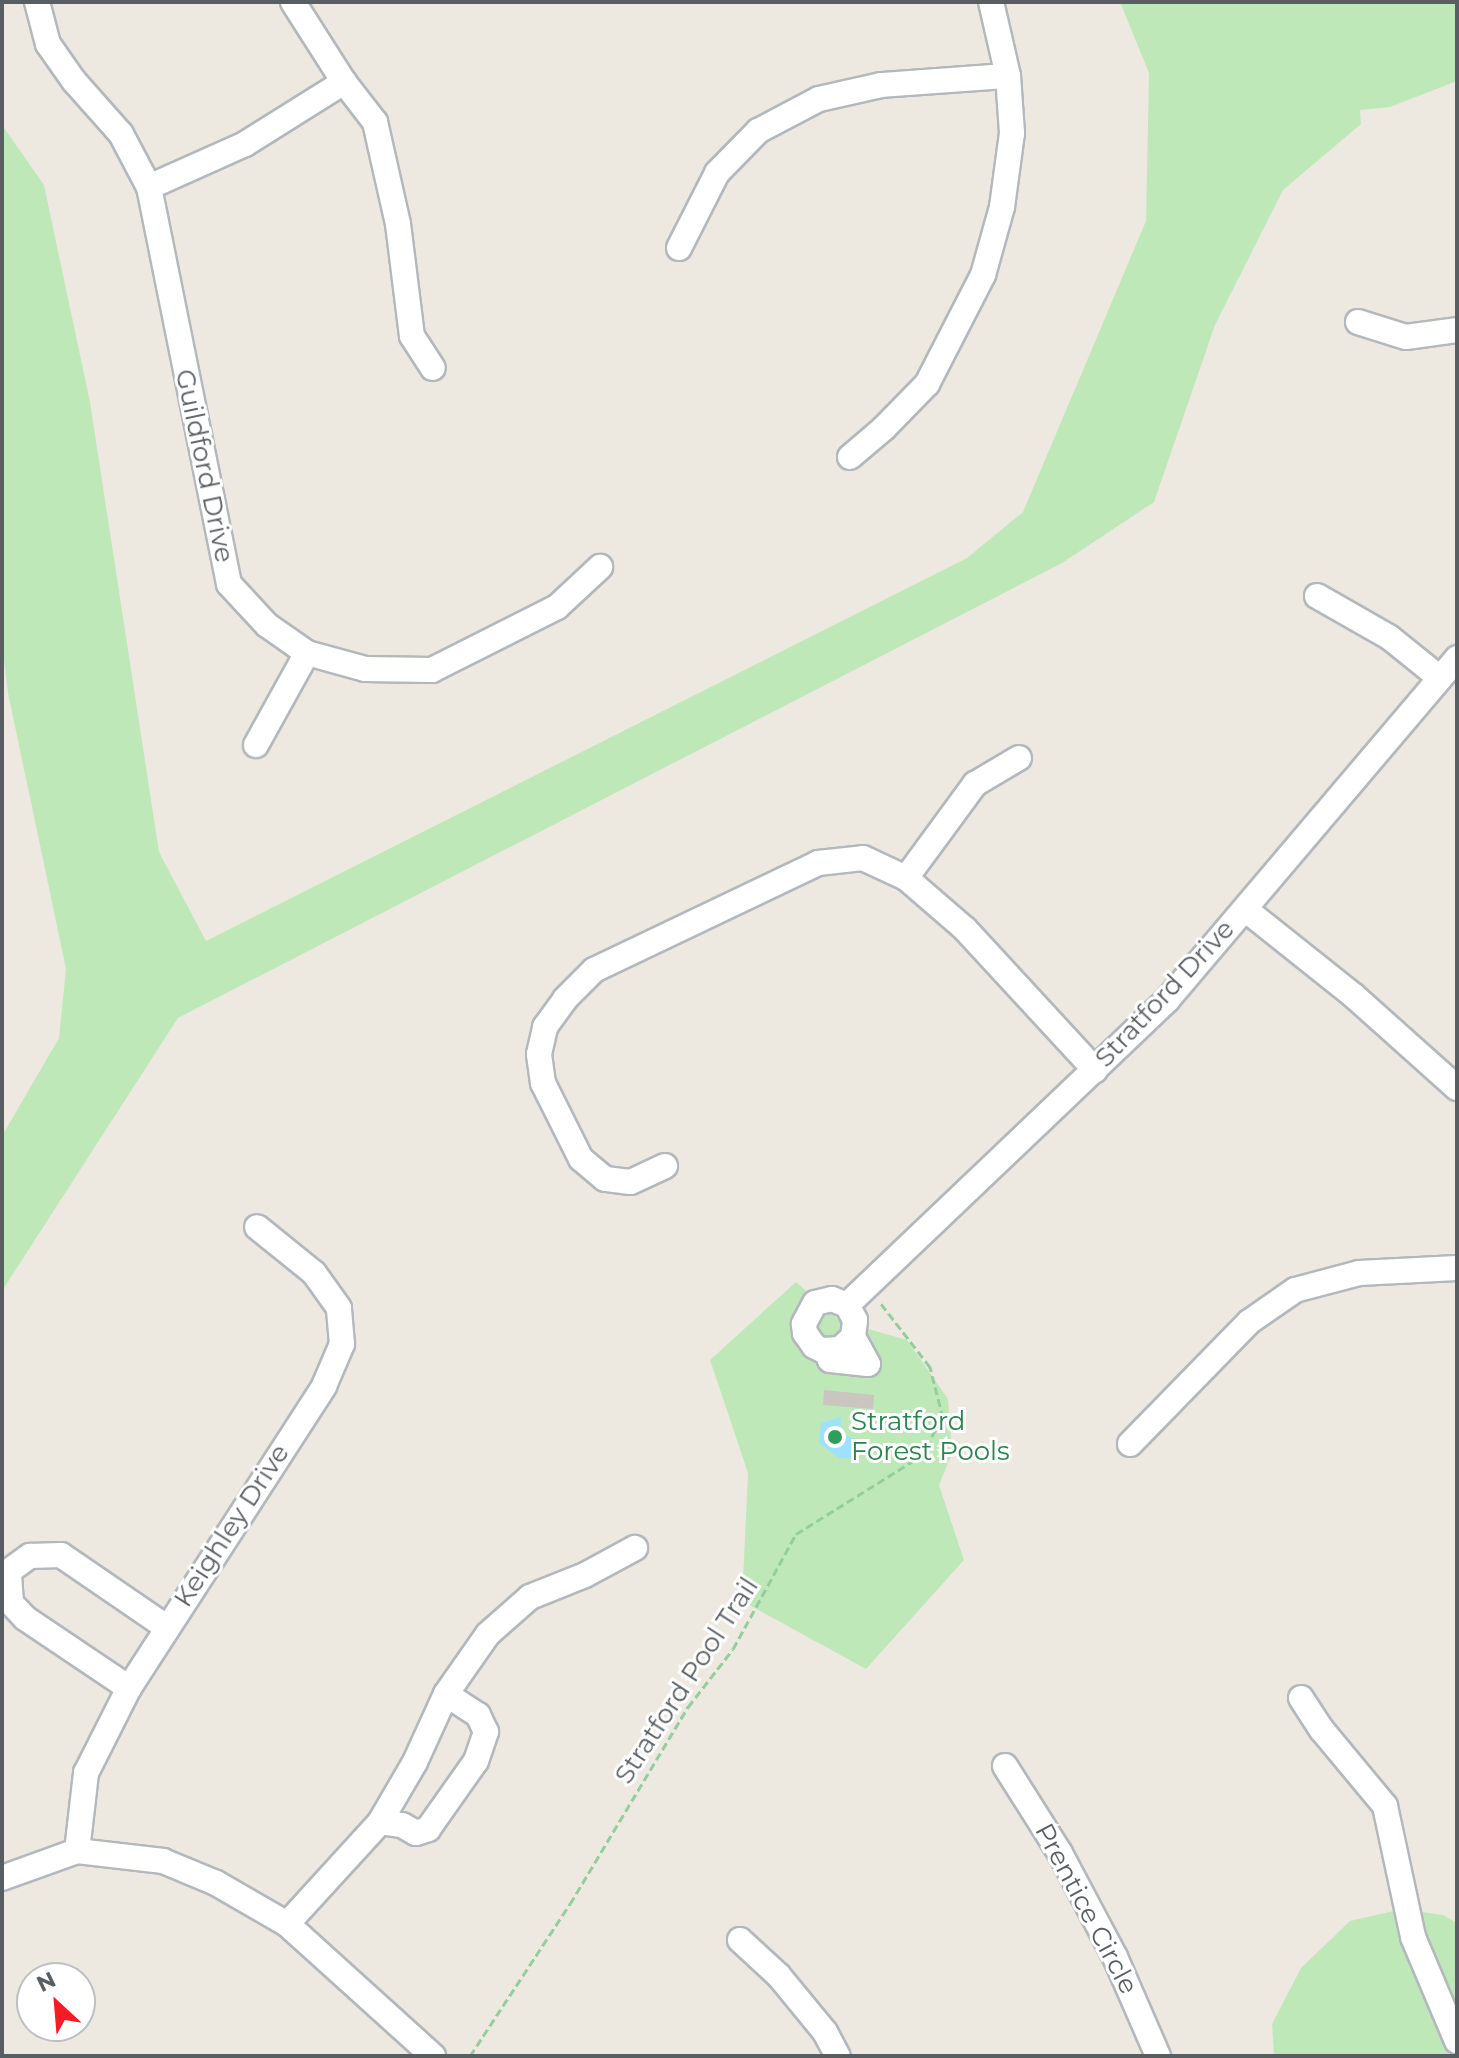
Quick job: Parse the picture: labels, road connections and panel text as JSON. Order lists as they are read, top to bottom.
{
  "streets": {
    "street": [
      "Guildford Drive",
      "Stratford Drive",
      "Keighley Drive",
      "Prentice Circle"
    ],
    "path": ["Stratford Pool Trail"]
  },
  "crossings": [
    ["Stratford Drive", "Stratford Pool Trail"]
  ],
  "places": ["Stratford Forest Pools"],
  "north": "top left"
}
